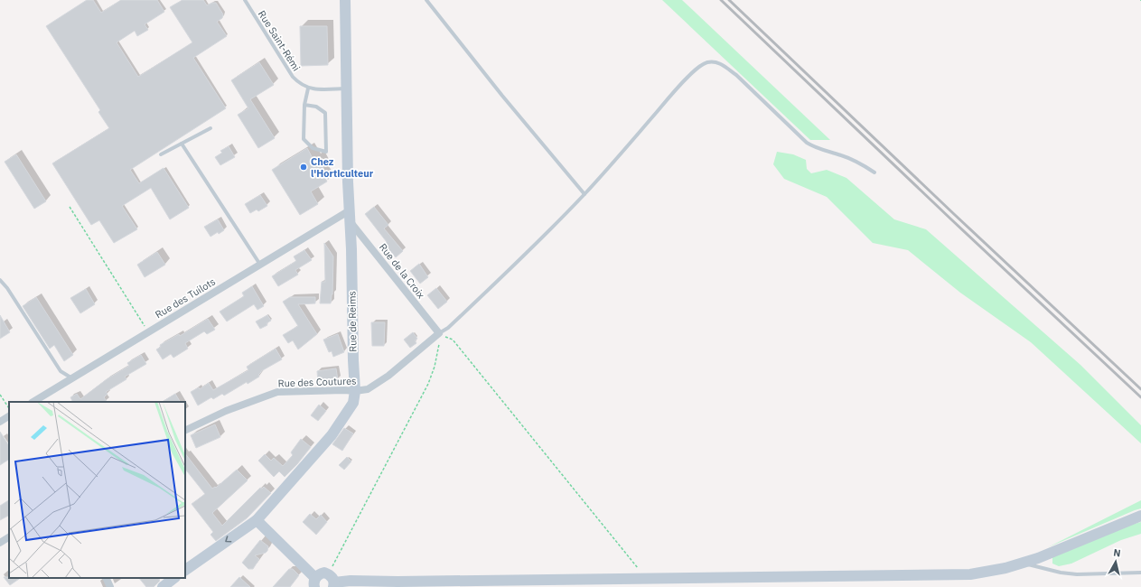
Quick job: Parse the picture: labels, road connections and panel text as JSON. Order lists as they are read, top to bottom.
{
  "streets": {
    "street": [
      "Rue de la Croix",
      "Rue des Tuilots",
      "Rue de Reims",
      "Rue des Coutures"
    ],
    "lane": ["Rue Saint-Rémi"]
  },
  "crossings": [
    ["Rue de la Croix", "Rue des Tuilots"],
    ["Rue de la Croix", "Rue de Reims"],
    ["Rue de la Croix", "Rue des Coutures"],
    ["Rue des Tuilots", "Rue de Reims"],
    ["Rue de Reims", "Rue des Coutures"]
  ],
  "places": ["Chez l'Horticulteur"],
  "north": "top"
}
